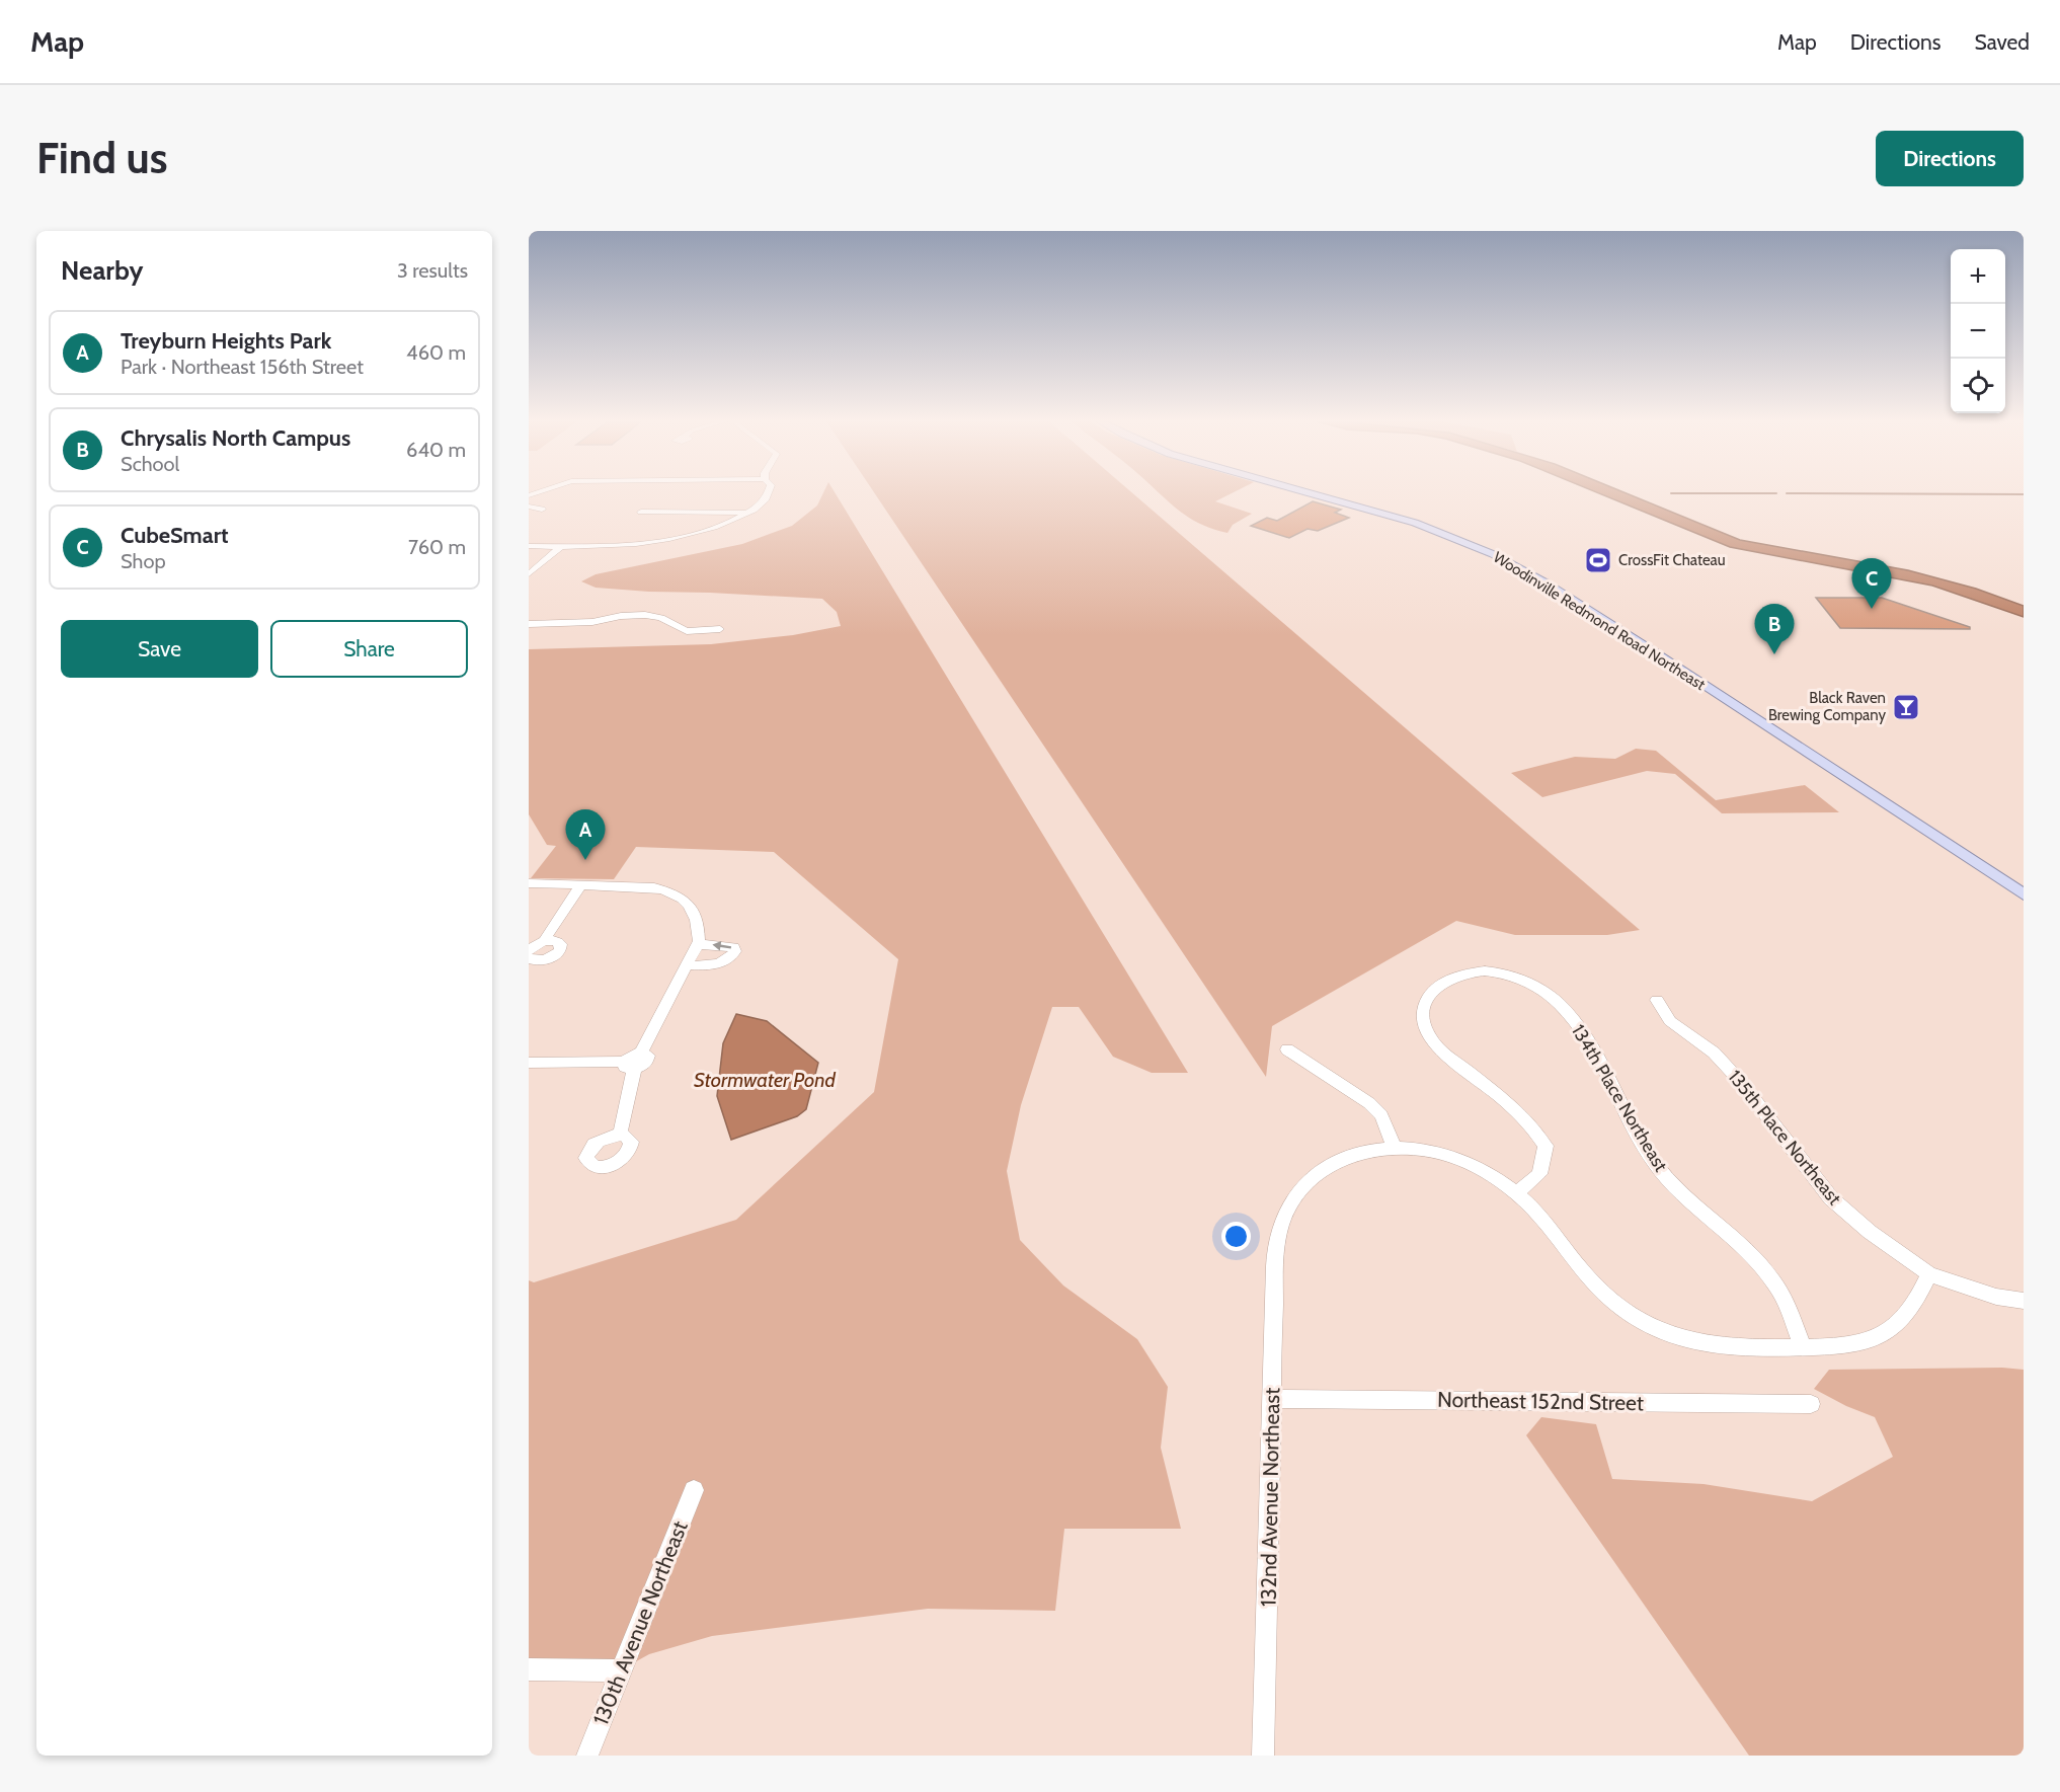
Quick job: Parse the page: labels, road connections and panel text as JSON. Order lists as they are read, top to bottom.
{
  "streets": {
    "main road": ["Woodinville Redmond Road Northeast"],
    "street": [
      "134th Place Northeast",
      "135th Place Northeast",
      "Northeast 152nd Street",
      "132nd Avenue Northeast",
      "130th Avenue Northeast"
    ]
  },
  "crossings": [
    ["134th Place Northeast", "132nd Avenue Northeast"],
    ["135th Place Northeast", "132nd Avenue Northeast"],
    ["Northeast 152nd Street", "132nd Avenue Northeast"]
  ],
  "water": ["Stormwater Pond"],
  "places": {
    "sports": ["CrossFit Chateau"],
    "bar": ["Black Raven Brewing Company"]
  },
  "page": {
    "header": "Map",
    "nav": ["Map", "Directions", "Saved"],
    "buttons": [
      "Directions",
      ["Save", "Share"]
    ],
    "title": "Find us",
    "heading": ["Nearby", "3 results"],
    "map_buttons": ["+", "−"],
    "list": [
      {
        "mark": "A",
        "name": "Treyburn Heights Park",
        "note": "Park · Northeast 156th Street",
        "value": "460 m"
      },
      {
        "mark": "B",
        "name": "Chrysalis North Campus",
        "note": "School",
        "value": "640 m"
      },
      {
        "mark": "C",
        "name": "CubeSmart",
        "note": "Shop",
        "value": "760 m"
      }
    ],
    "pins": ["C", "B", "A"]
  }
}
